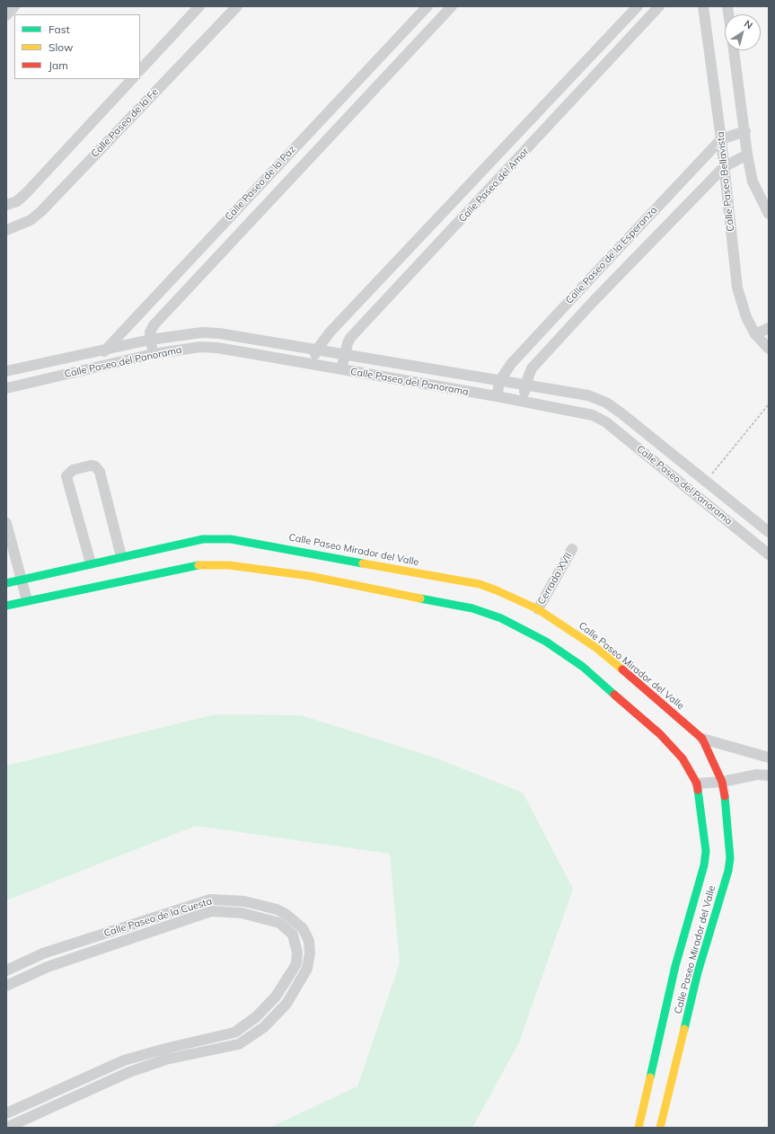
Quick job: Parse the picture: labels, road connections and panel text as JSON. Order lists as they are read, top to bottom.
{
  "streets": {
    "street": [
      "Calle Paseo de la Fe",
      "Calle Paseo Bellavista",
      "Calle Paseo de la Paz",
      "Calle Paseo del Amor",
      "Calle Paseo de la Esperanza",
      "Calle Paseo del Panorama",
      "Calle Paseo Mirador del Valle",
      "Cerrada XVII",
      "Calle Paseo de la Cuesta"
    ]
  },
  "crossings": [
    ["Calle Paseo Bellavista", "Calle Paseo de la Esperanza"],
    ["Calle Paseo de la Paz", "Calle Paseo del Panorama"],
    ["Calle Paseo del Amor", "Calle Paseo del Panorama"],
    ["Calle Paseo de la Esperanza", "Calle Paseo del Panorama"],
    ["Calle Paseo Mirador del Valle", "Cerrada XVII"]
  ],
  "legend": ["Fast", "Slow", "Jam"],
  "north": "top right"
}
